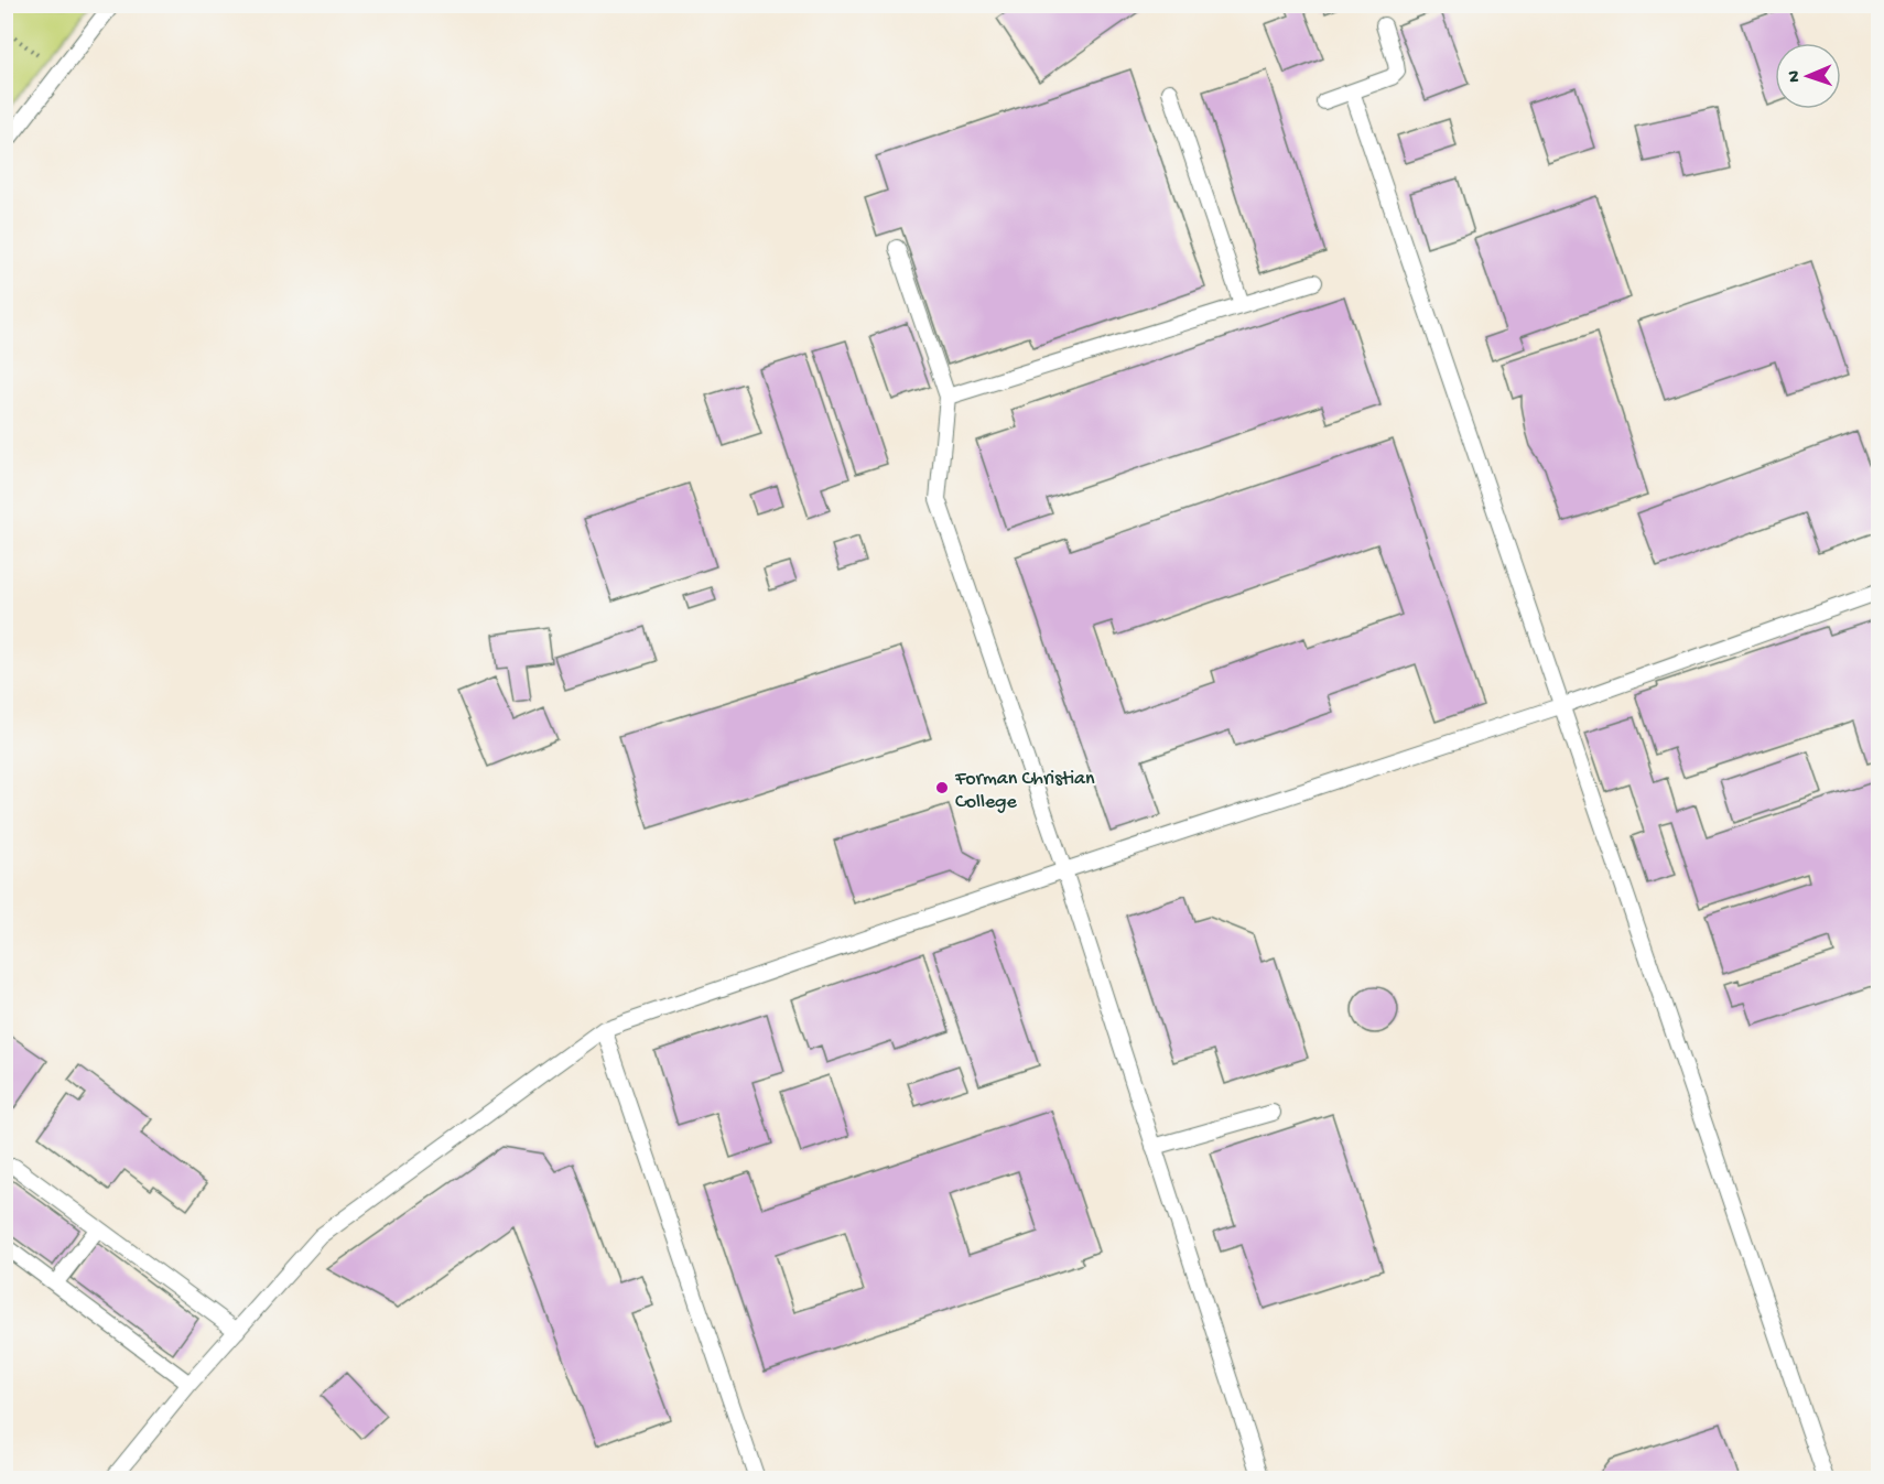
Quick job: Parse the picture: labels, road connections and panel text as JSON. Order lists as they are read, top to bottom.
{
  "places": ["Forman Christian College"],
  "north": "left"
}
